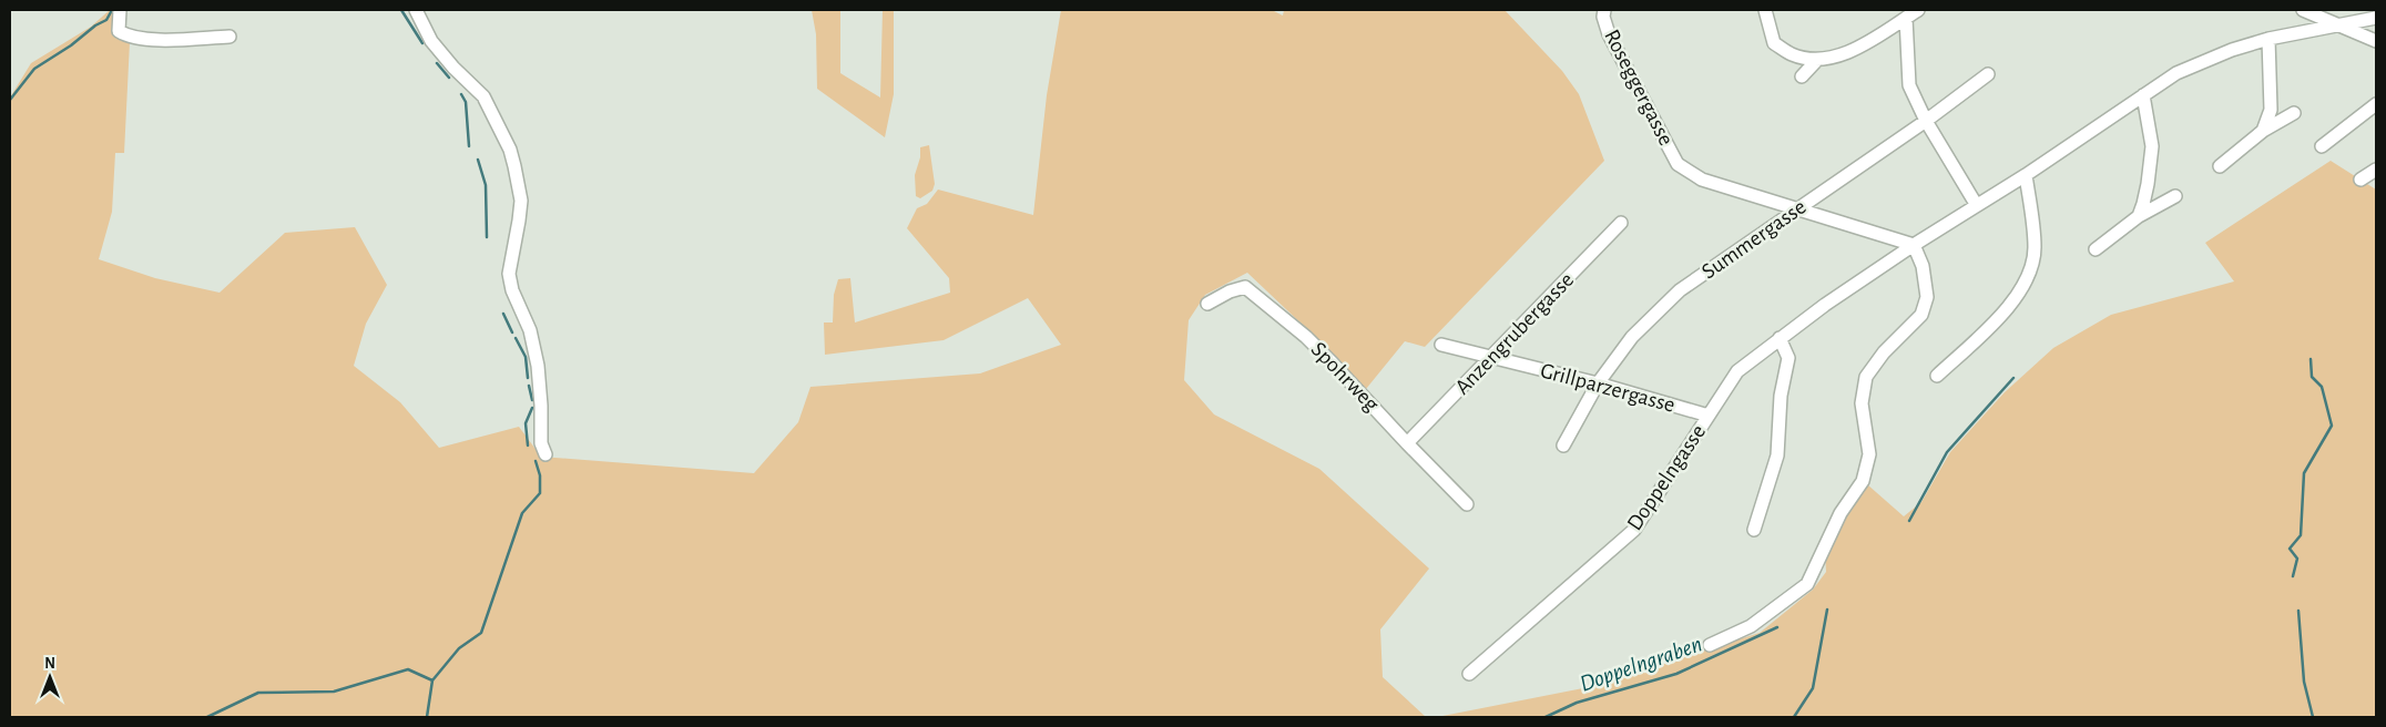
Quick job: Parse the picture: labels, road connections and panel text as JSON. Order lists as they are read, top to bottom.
{
  "streets": {
    "street": [
      "Roseggergasse",
      "Summergasse",
      "Anzengrubergasse",
      "Spohrweg",
      "Grillparzergasse",
      "Doppelngasse"
    ]
  },
  "crossings": [
    ["Roseggergasse", "Summergasse"],
    ["Summergasse", "Grillparzergasse"],
    ["Anzengrubergasse", "Spohrweg"],
    ["Anzengrubergasse", "Grillparzergasse"],
    ["Grillparzergasse", "Doppelngasse"]
  ],
  "water": ["Doppelngraben"],
  "north": "top"
}
